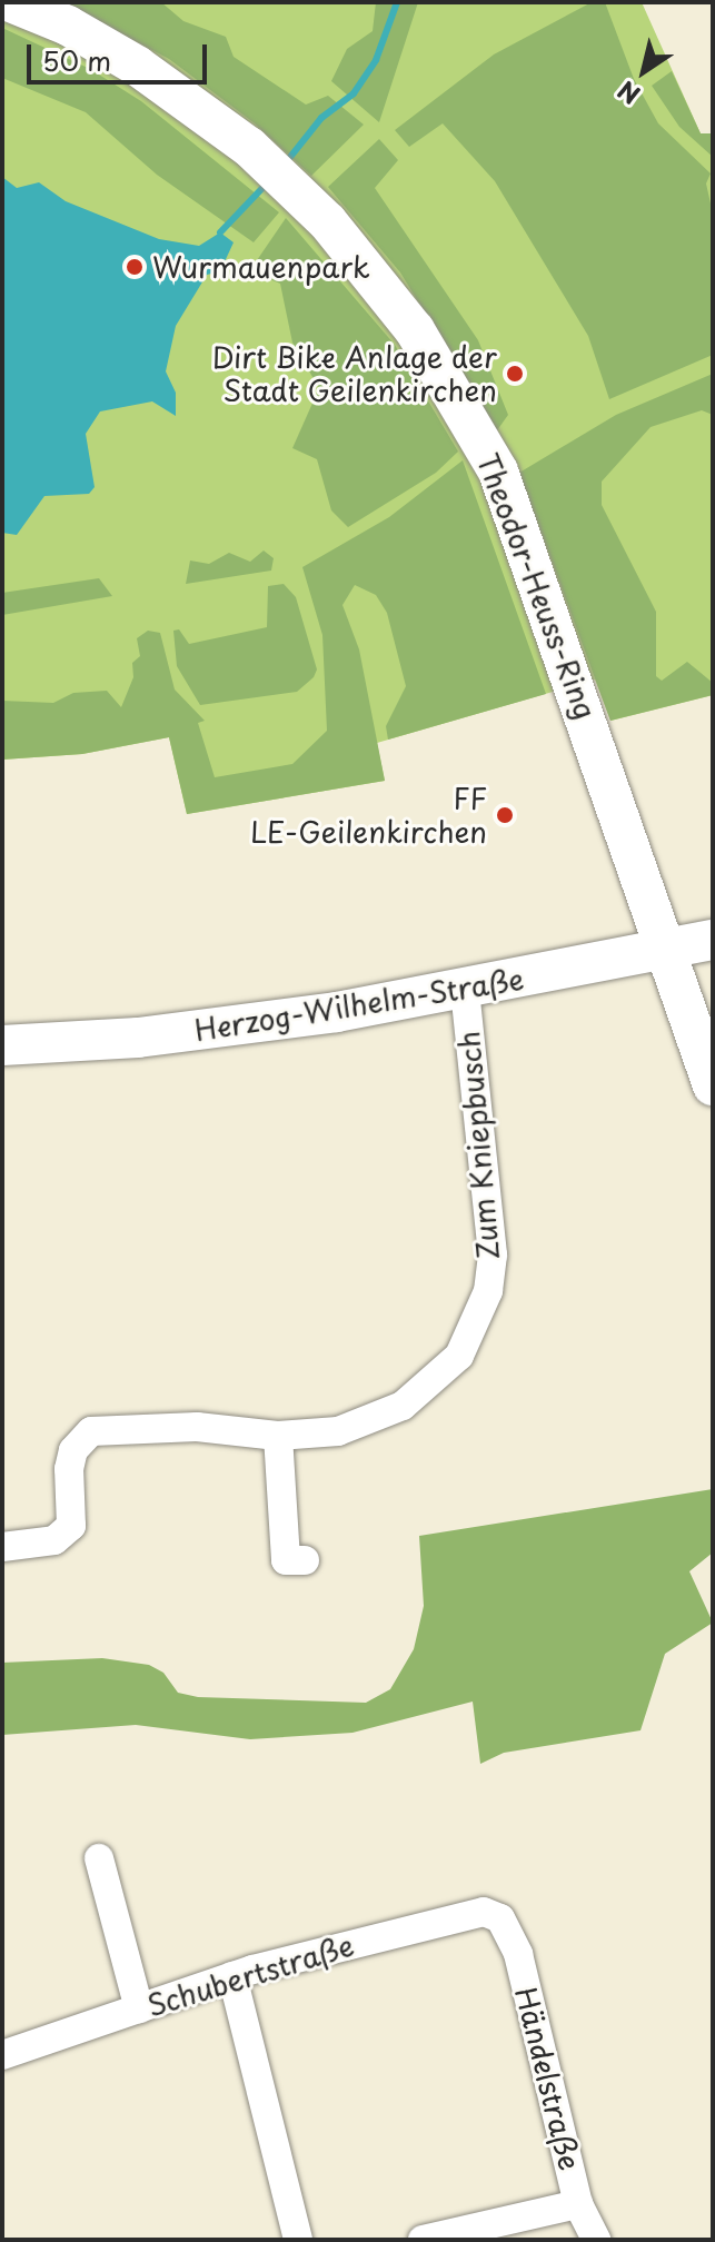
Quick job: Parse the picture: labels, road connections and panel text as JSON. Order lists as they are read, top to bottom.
{
  "streets": {
    "main road": ["Theodor-Heuss-Ring", "Herzog-Wilhelm-Straße"],
    "street": ["Zum Kniepbusch", "Schubertstraße", "Händelstraße"]
  },
  "crossings": [
    ["Theodor-Heuss-Ring", "Herzog-Wilhelm-Straße"],
    ["Herzog-Wilhelm-Straße", "Zum Kniepbusch"],
    ["Schubertstraße", "Händelstraße"]
  ],
  "places": ["Wurmauenpark", "Dirt Bike Anlage der Stadt Geilenkirchen", "FF LE-Geilenkirchen"],
  "scale_bar": "50 m",
  "north": "bottom left"
}
